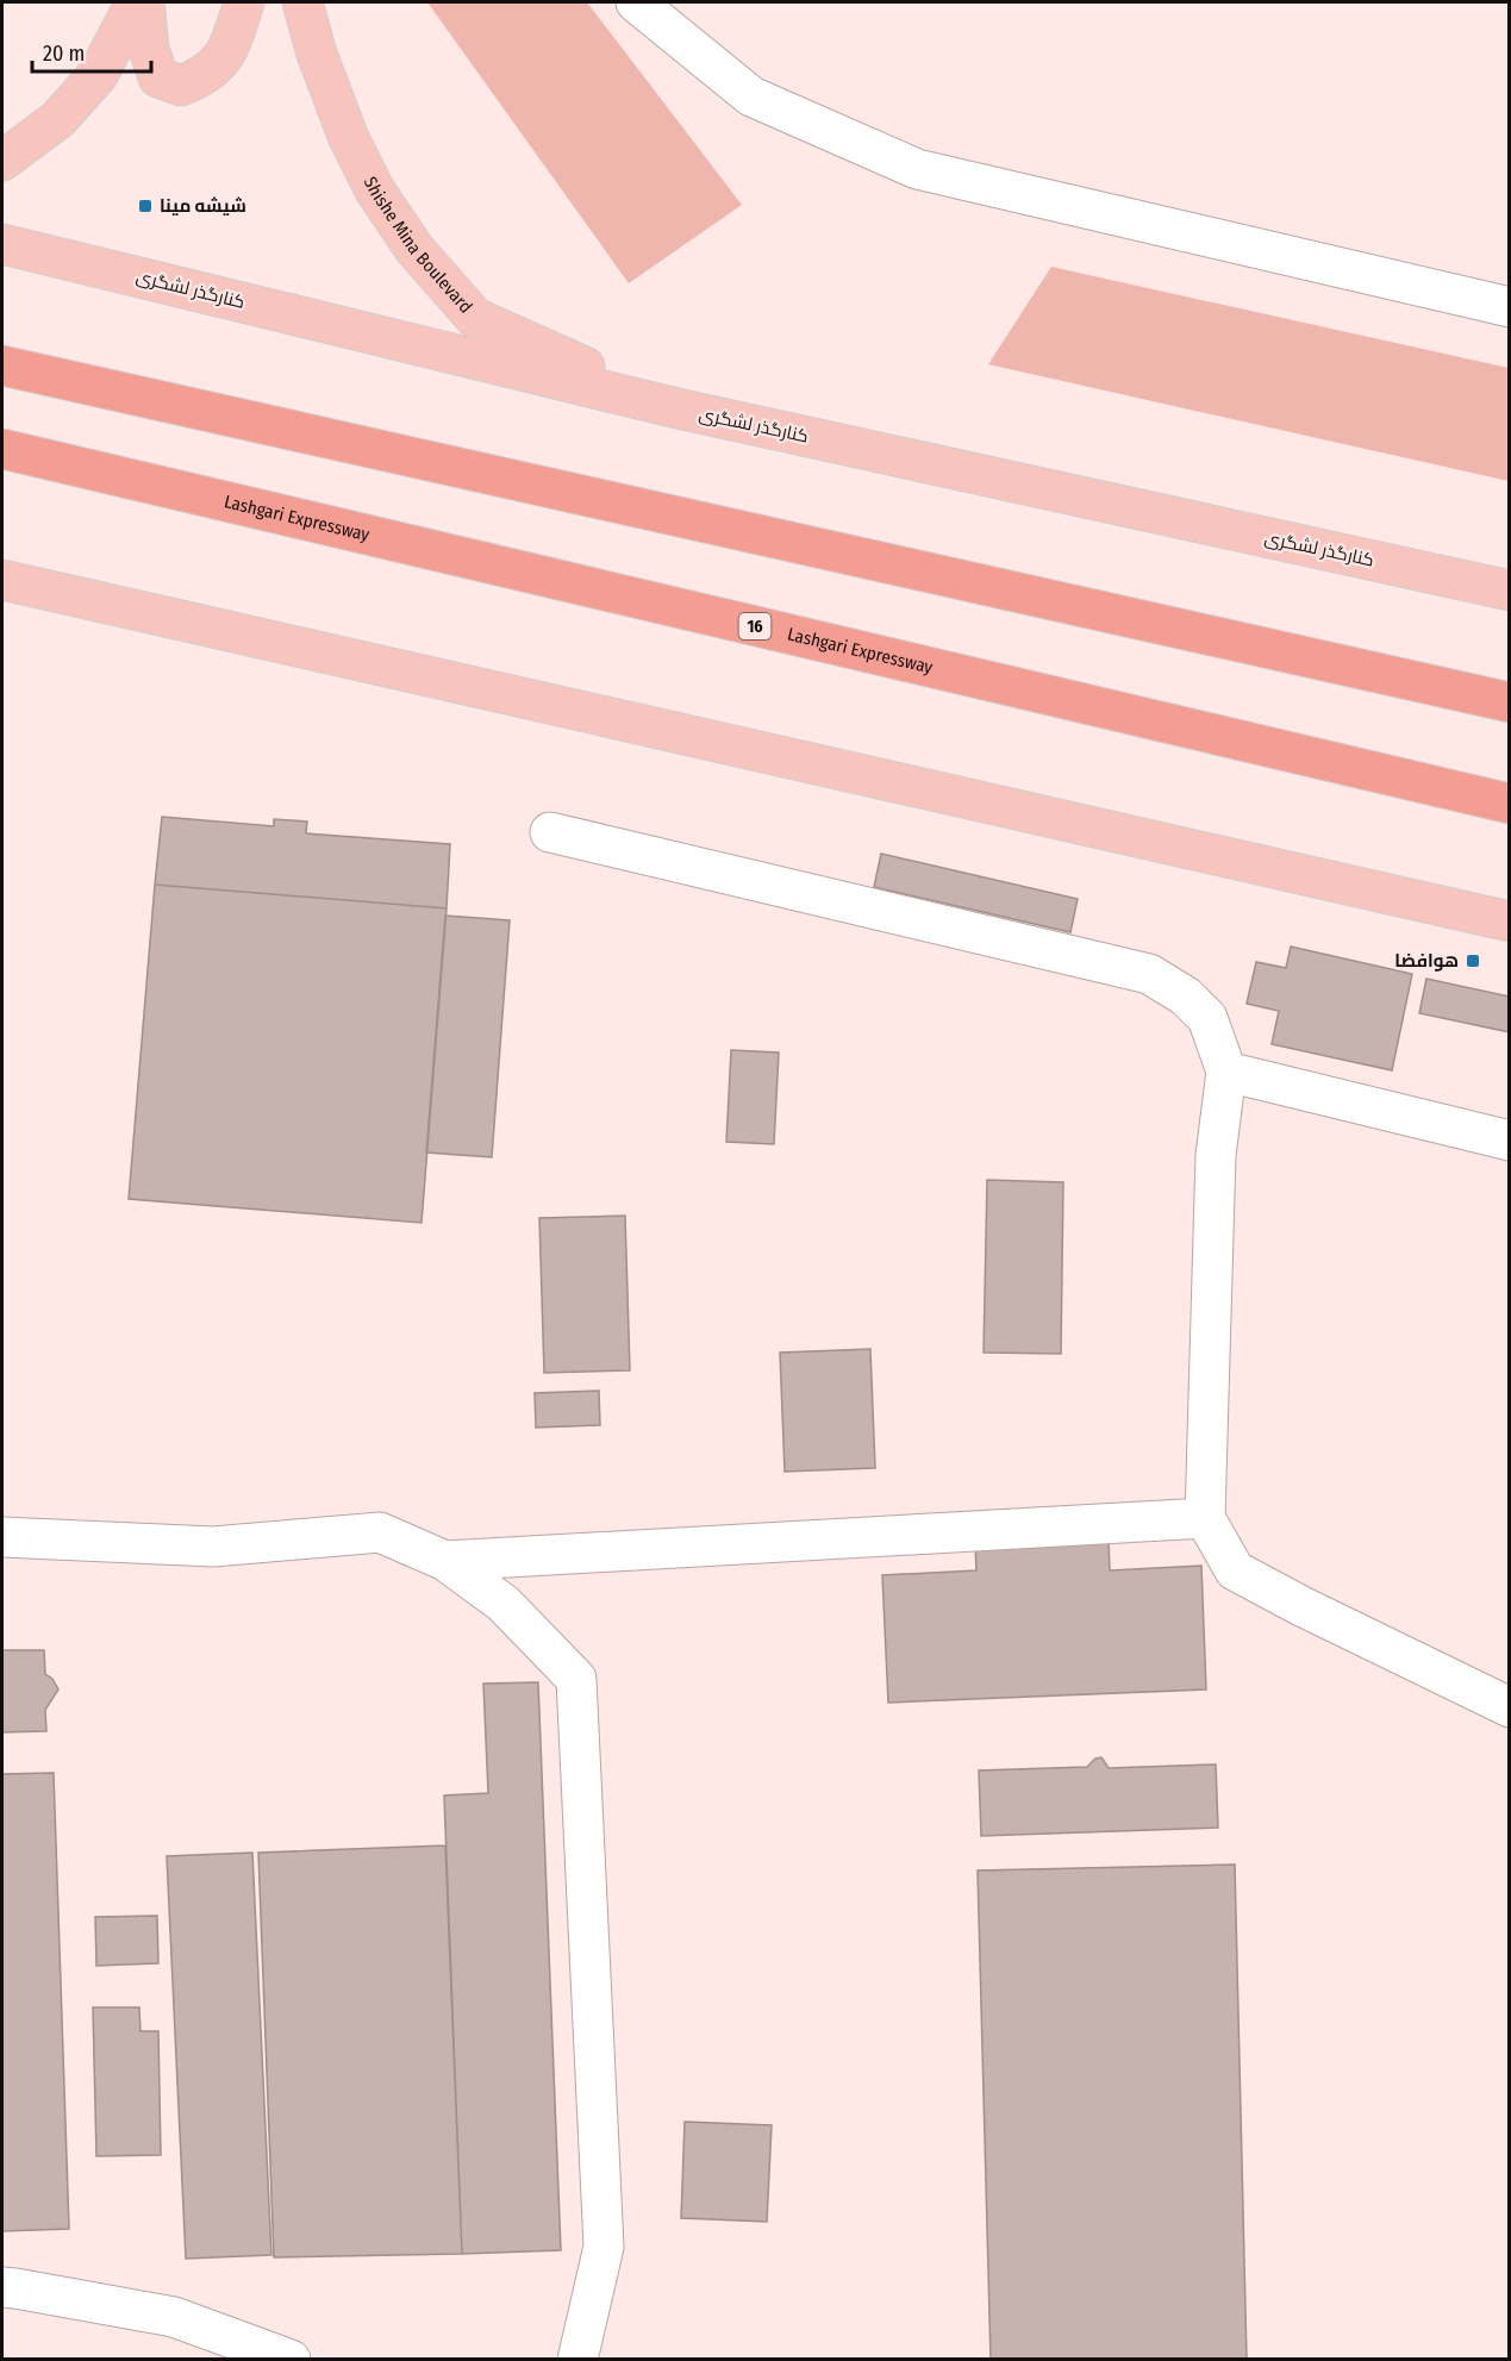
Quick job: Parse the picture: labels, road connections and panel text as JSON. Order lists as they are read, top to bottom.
{
  "streets": {
    "highway": ["Lashgari Expressway", "16"],
    "main road": ["Shishe Mina Boulevard", "کنارگذر لشگری"]
  },
  "crossings": [
    ["Shishe Mina Boulevard", "کنارگذر لشگری"]
  ],
  "places": {
    "transit": ["شیشه مینا", "هوافضا"]
  },
  "scale_bar": "20 m"
}
